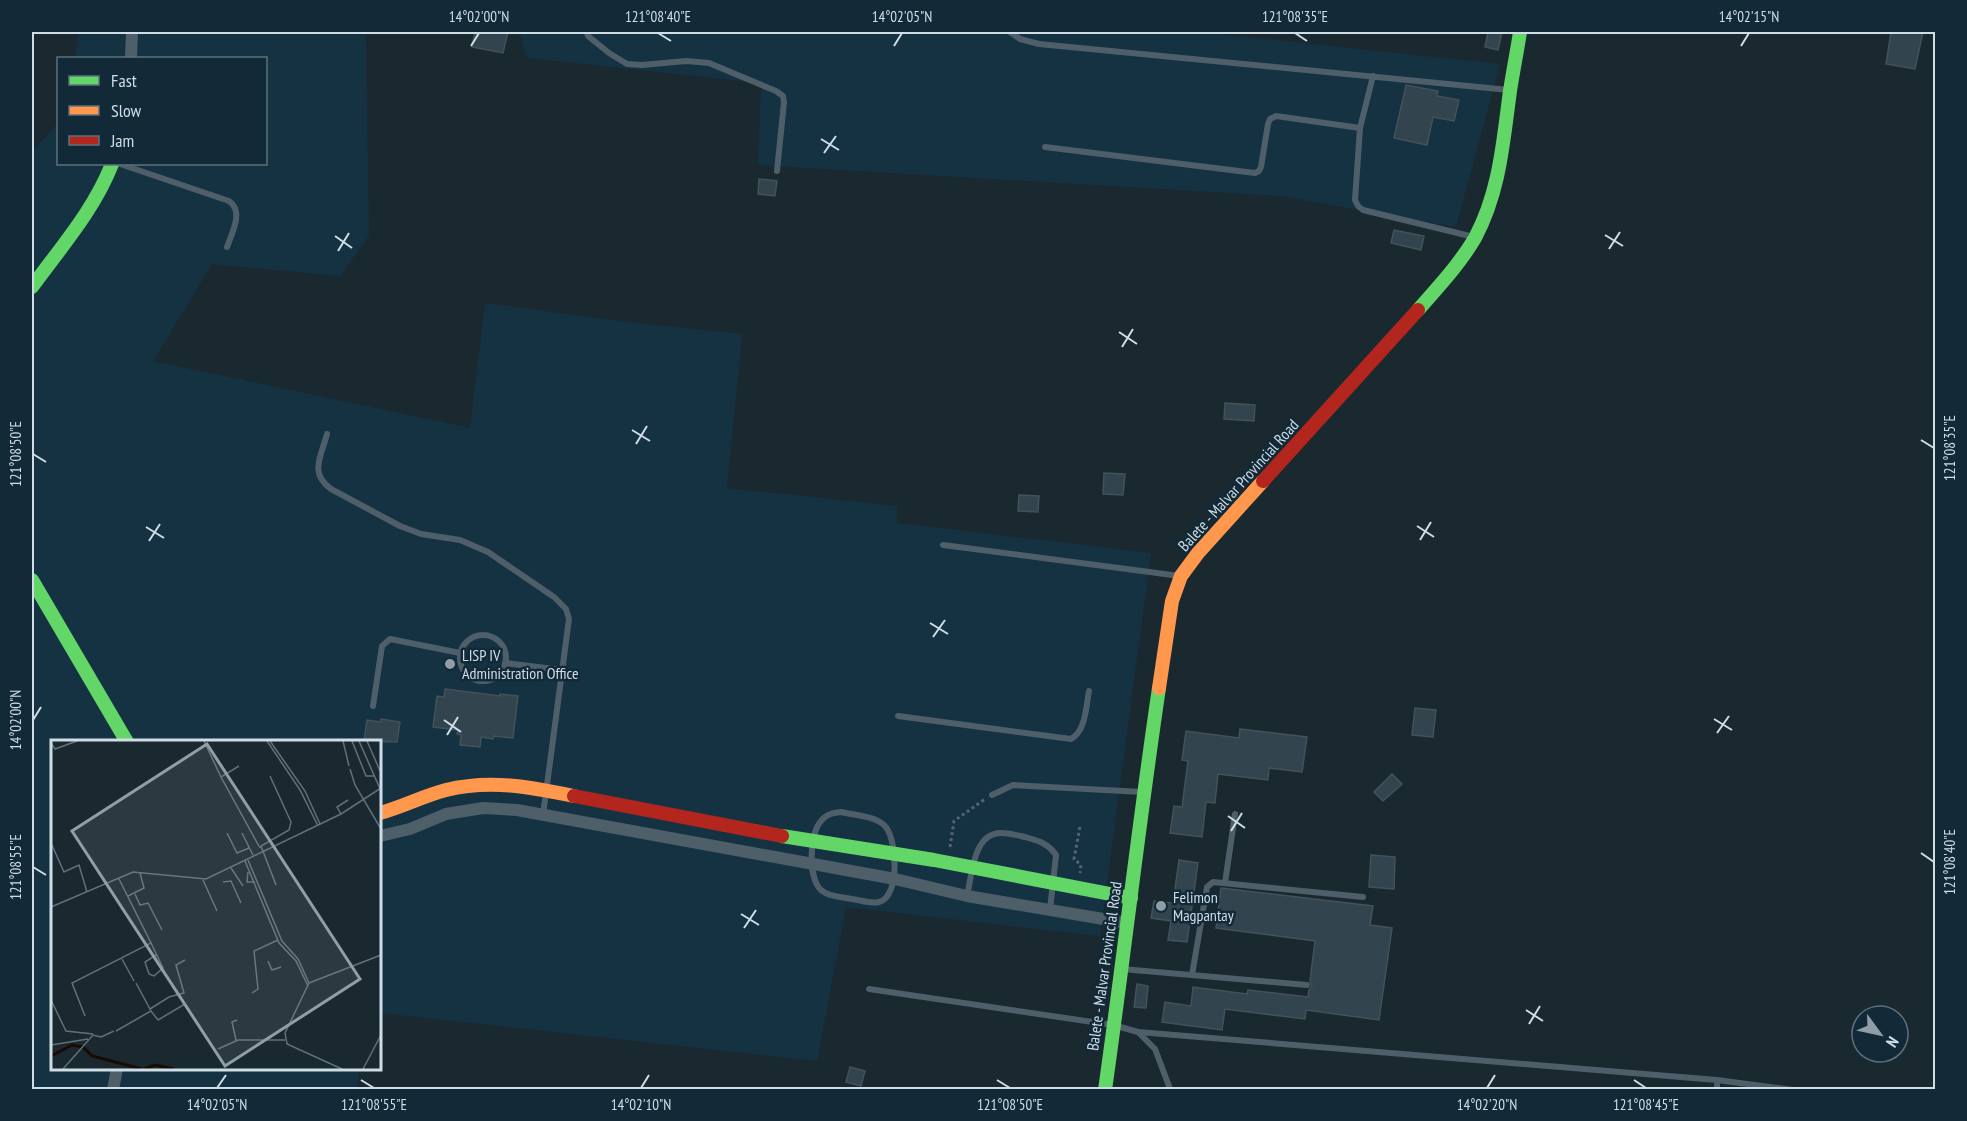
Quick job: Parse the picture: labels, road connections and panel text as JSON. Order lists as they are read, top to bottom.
{
  "streets": {
    "main road": ["Balete - Malvar Provincial Road"]
  },
  "places": ["LISP IV Administration Office", "Felimon Magpantay"],
  "legend": ["Fast", "Slow", "Jam"],
  "north": "bottom right",
  "coordinates": [
    "14°02'00\"N",
    "121°08'40\"E",
    "14°02'05\"N",
    "121°08'35\"E",
    "14°02'15\"N",
    "121°08'50\"E",
    "121°08'55\"E",
    "14°02'10\"N",
    "14°02'20\"N",
    "121°08'45\"E"
  ]
}
